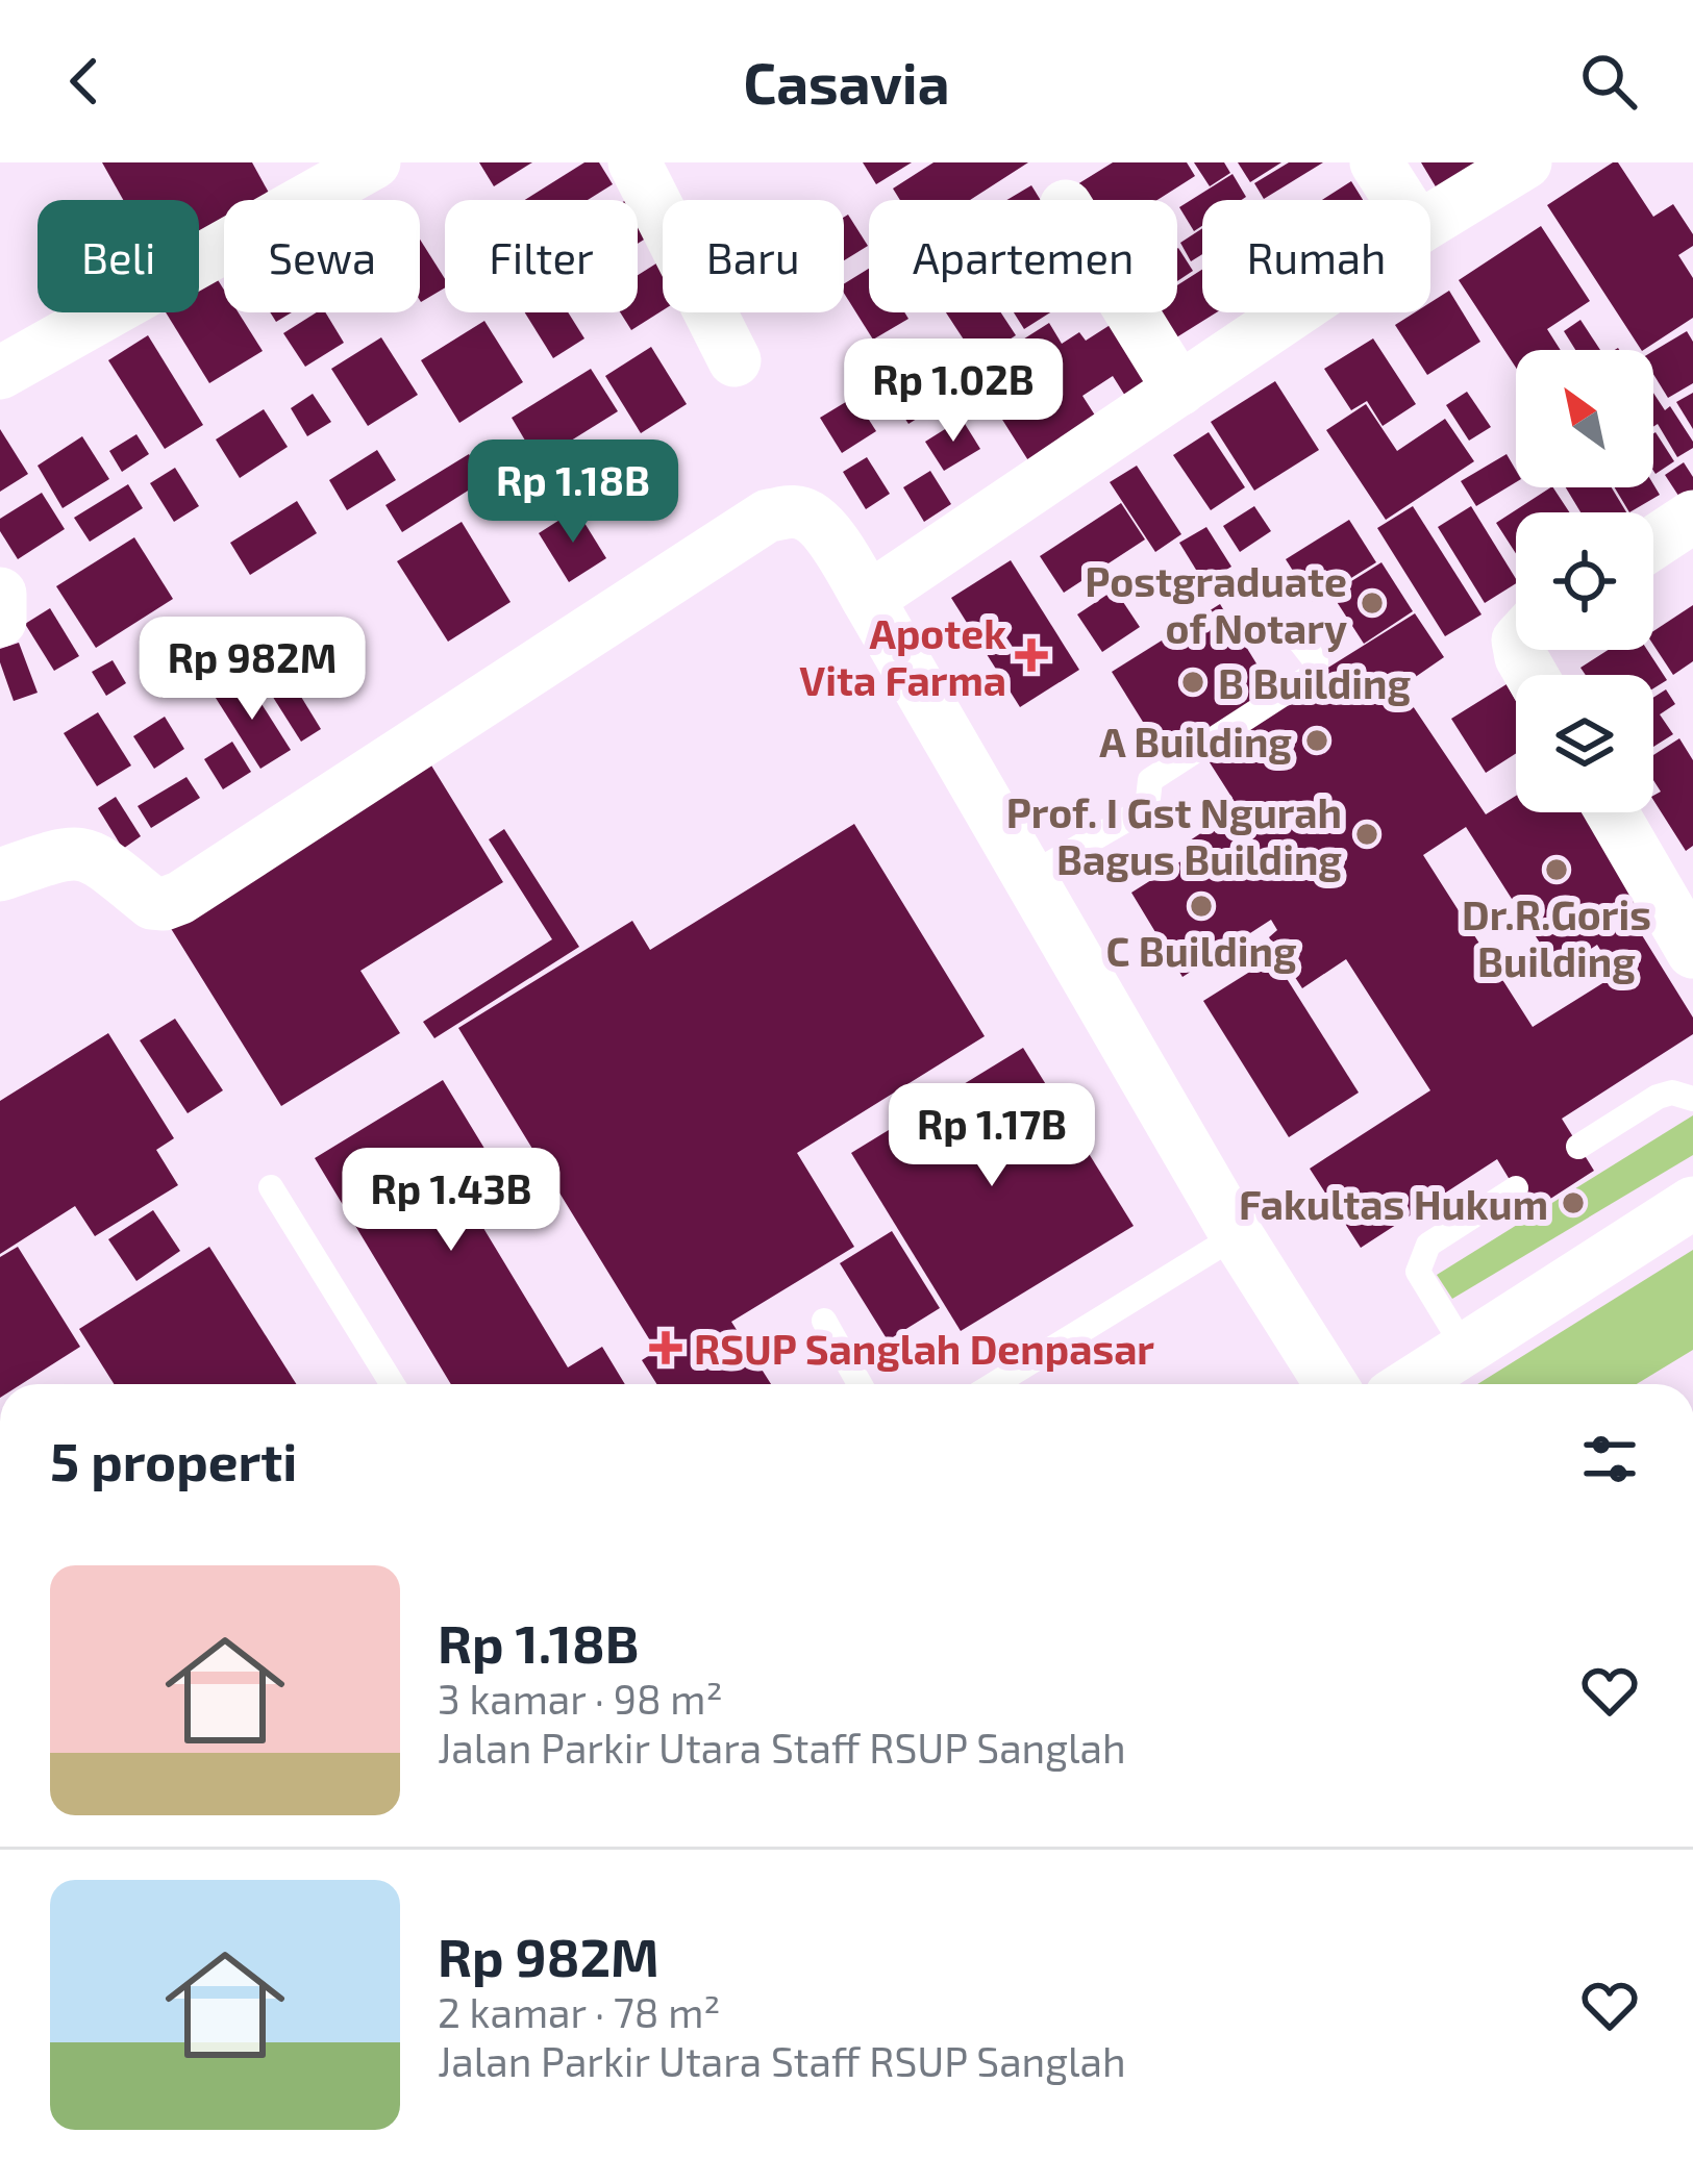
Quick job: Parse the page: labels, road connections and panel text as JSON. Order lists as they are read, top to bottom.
{
  "places": {
    "other": [
      "Postgraduate of Notary",
      "B Building",
      "A Building",
      "Prof. I Gst Ngurah Bagus Building",
      "Dr.R.Goris Building",
      "C Building",
      "Fakultas Hukum"
    ],
    "health": ["Apotek Vita Farma", "RSUP Sanglah Denpasar"]
  },
  "north": "top left",
  "page": {
    "header": "Casavia",
    "chip": [
      "Beli",
      "Sewa",
      "Filter",
      "Baru",
      "Apartemen",
      "Rumah"
    ],
    "price": [
      "Rp 1.02B",
      "Rp 1.18B",
      "Rp 982M",
      "Rp 1.17B",
      "Rp 1.43B"
    ],
    "heading": "5 properti",
    "list": [
      {
        "name": "Rp 1.18B",
        "note": "3 kamar · 98 m² · Jalan Parkir Utara Staff RSUP Sanglah"
      },
      {
        "name": "Rp 982M",
        "note": "2 kamar · 78 m² · Jalan Parkir Utara Staff RSUP Sanglah"
      }
    ]
  }
}
